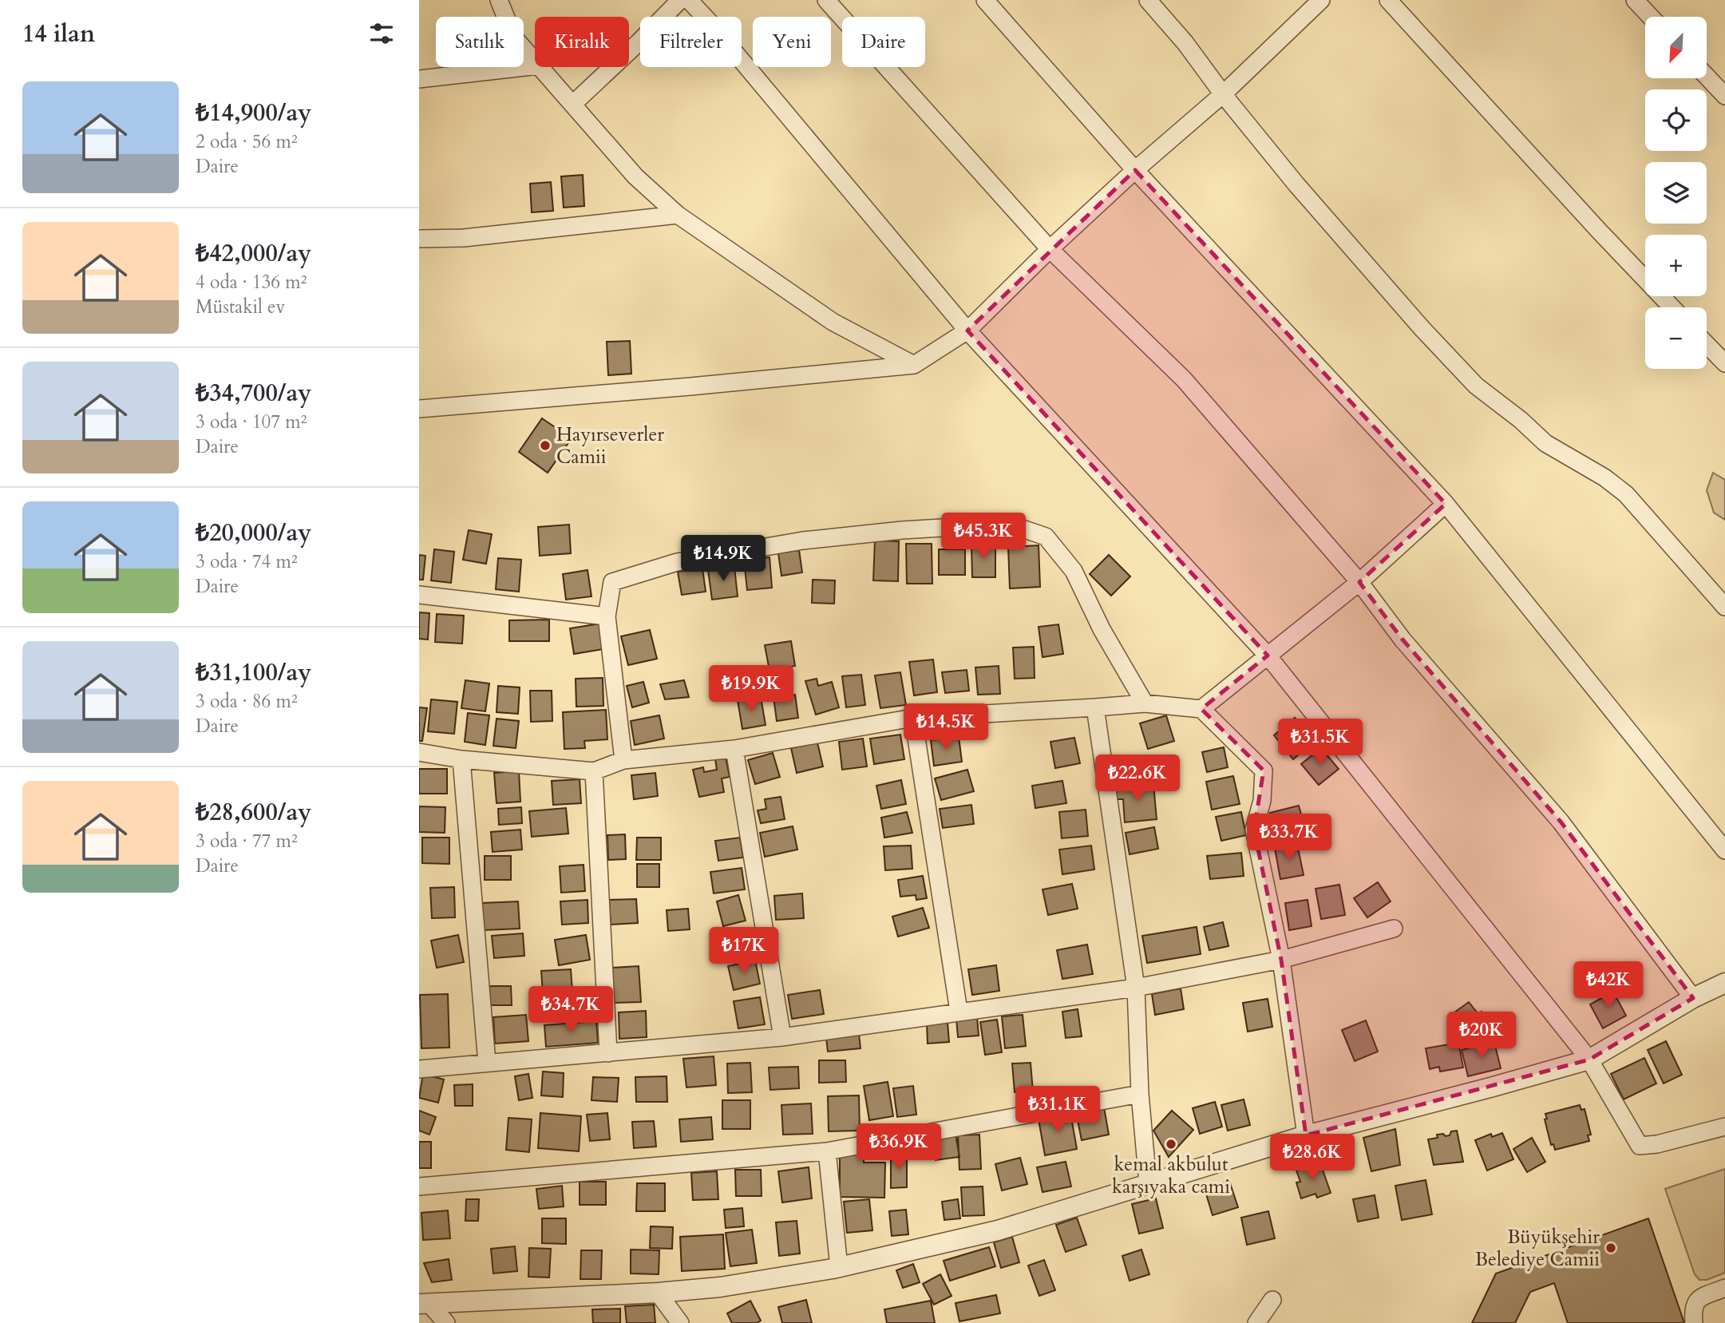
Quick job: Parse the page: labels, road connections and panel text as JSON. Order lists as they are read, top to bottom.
{
  "places": ["Hayırseverler Camii", "kemal akbulut karşıyaka cami", "Büyükşehir Belediye Camii"],
  "north": "bottom left",
  "page": {
    "heading": "14 ilan",
    "map_buttons": ["+", "−"],
    "chip": [
      "Satılık",
      "Kiralık",
      "Filtreler",
      "Yeni",
      "Daire"
    ],
    "list": [
      {
        "name": "₺14,900/ay",
        "note": "2 oda · 56 m² · Daire"
      },
      {
        "name": "₺42,000/ay",
        "note": "4 oda · 136 m² · Müstakil ev"
      },
      {
        "name": "₺34,700/ay",
        "note": "3 oda · 107 m² · Daire"
      },
      {
        "name": "₺20,000/ay",
        "note": "3 oda · 74 m² · Daire"
      },
      {
        "name": "₺31,100/ay",
        "note": "3 oda · 86 m² · Daire"
      },
      {
        "name": "₺28,600/ay",
        "note": "3 oda · 77 m² · Daire"
      }
    ],
    "price": [
      "₺45.3K",
      "₺14.9K",
      "₺19.9K",
      "₺14.5K",
      "₺31.5K",
      "₺22.6K",
      "₺33.7K",
      "₺17K",
      "₺42K",
      "₺34.7K",
      "₺20K",
      "₺31.1K",
      "₺36.9K",
      "₺28.6K"
    ]
  }
}
